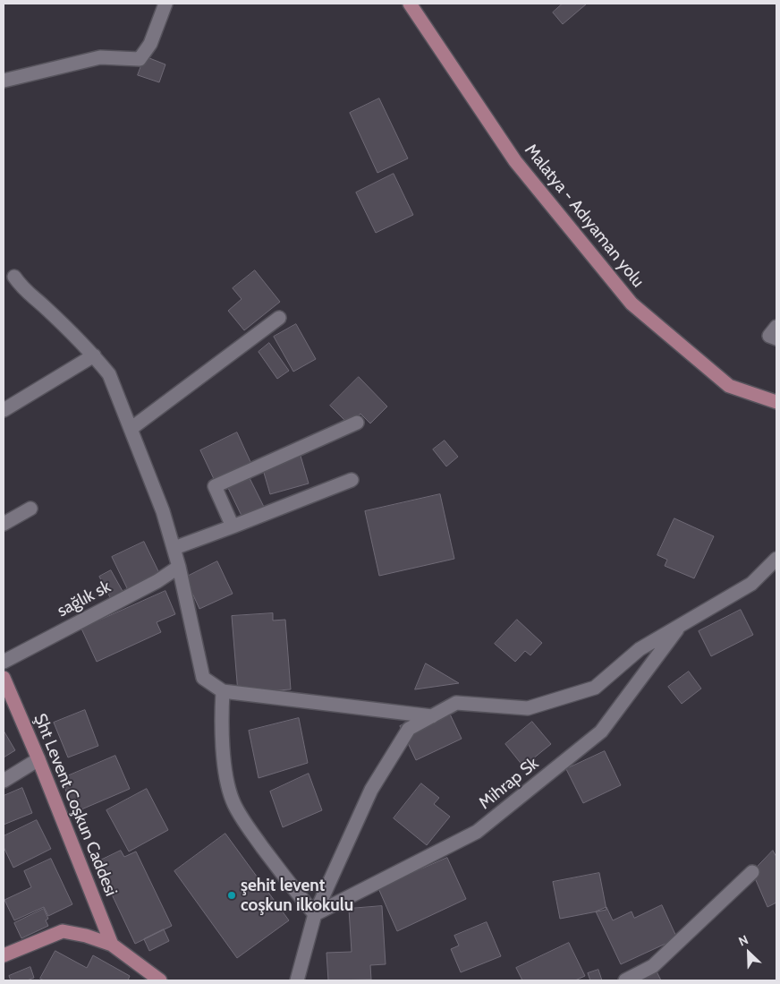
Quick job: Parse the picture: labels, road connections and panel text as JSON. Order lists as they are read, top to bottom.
{
  "streets": {
    "main road": ["Malatya - Adıyaman yolu", "Şht Levent Coşkun Caddesi"],
    "street": ["sağlık sk", "Mihrap Sk"]
  },
  "places": ["şehit levent coşkun ilkokulu"],
  "north": "top left"
}
